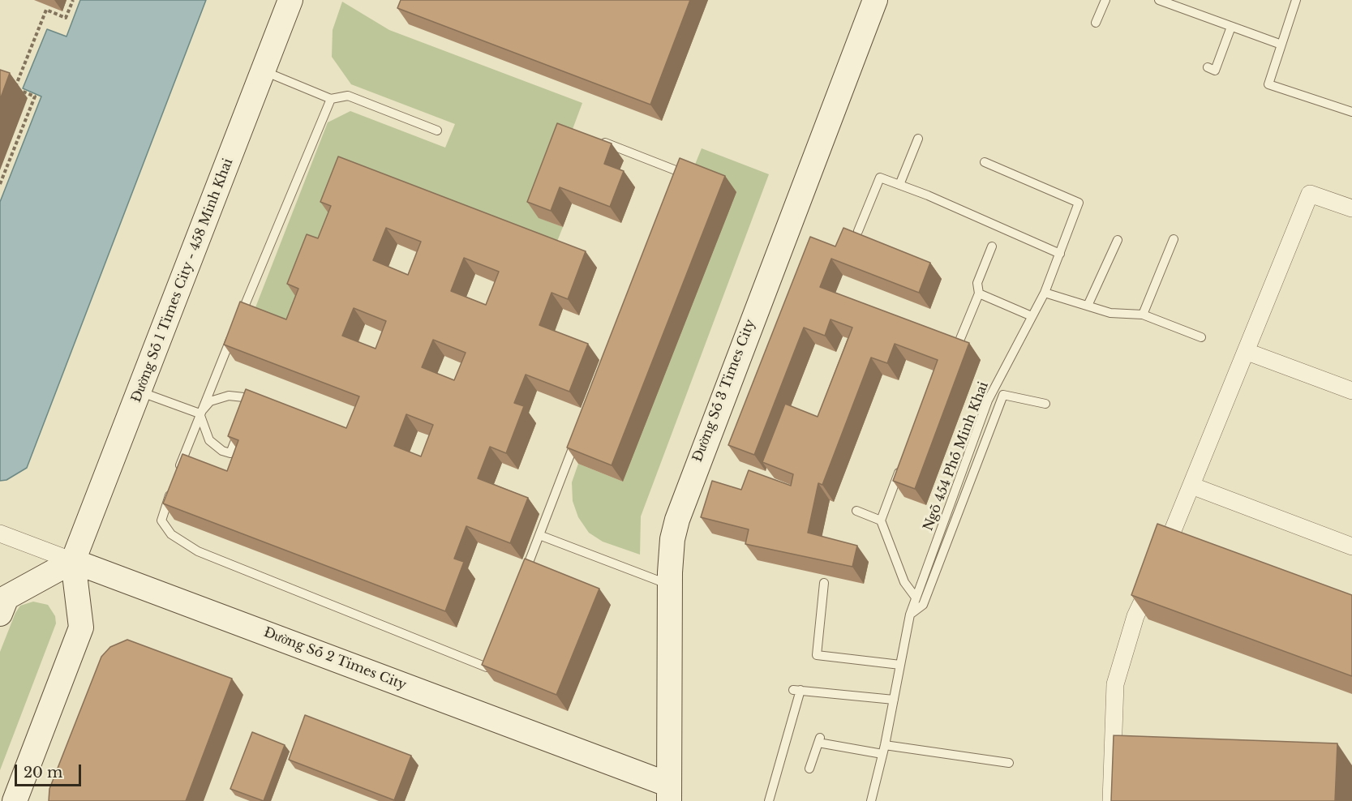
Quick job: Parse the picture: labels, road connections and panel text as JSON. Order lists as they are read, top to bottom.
{
  "streets": {
    "street": ["Đường Số 1 Times City - 458 Minh Khai", "Đường Số 3 Times City", "Đường Số 2 Times City"],
    "lane": ["Ngõ 454 Phố Minh Khai"]
  },
  "crossings": [
    ["Đường Số 1 Times City - 458 Minh Khai", "Đường Số 2 Times City"],
    ["Đường Số 3 Times City", "Đường Số 2 Times City"]
  ],
  "scale_bar": "20 m"
}
